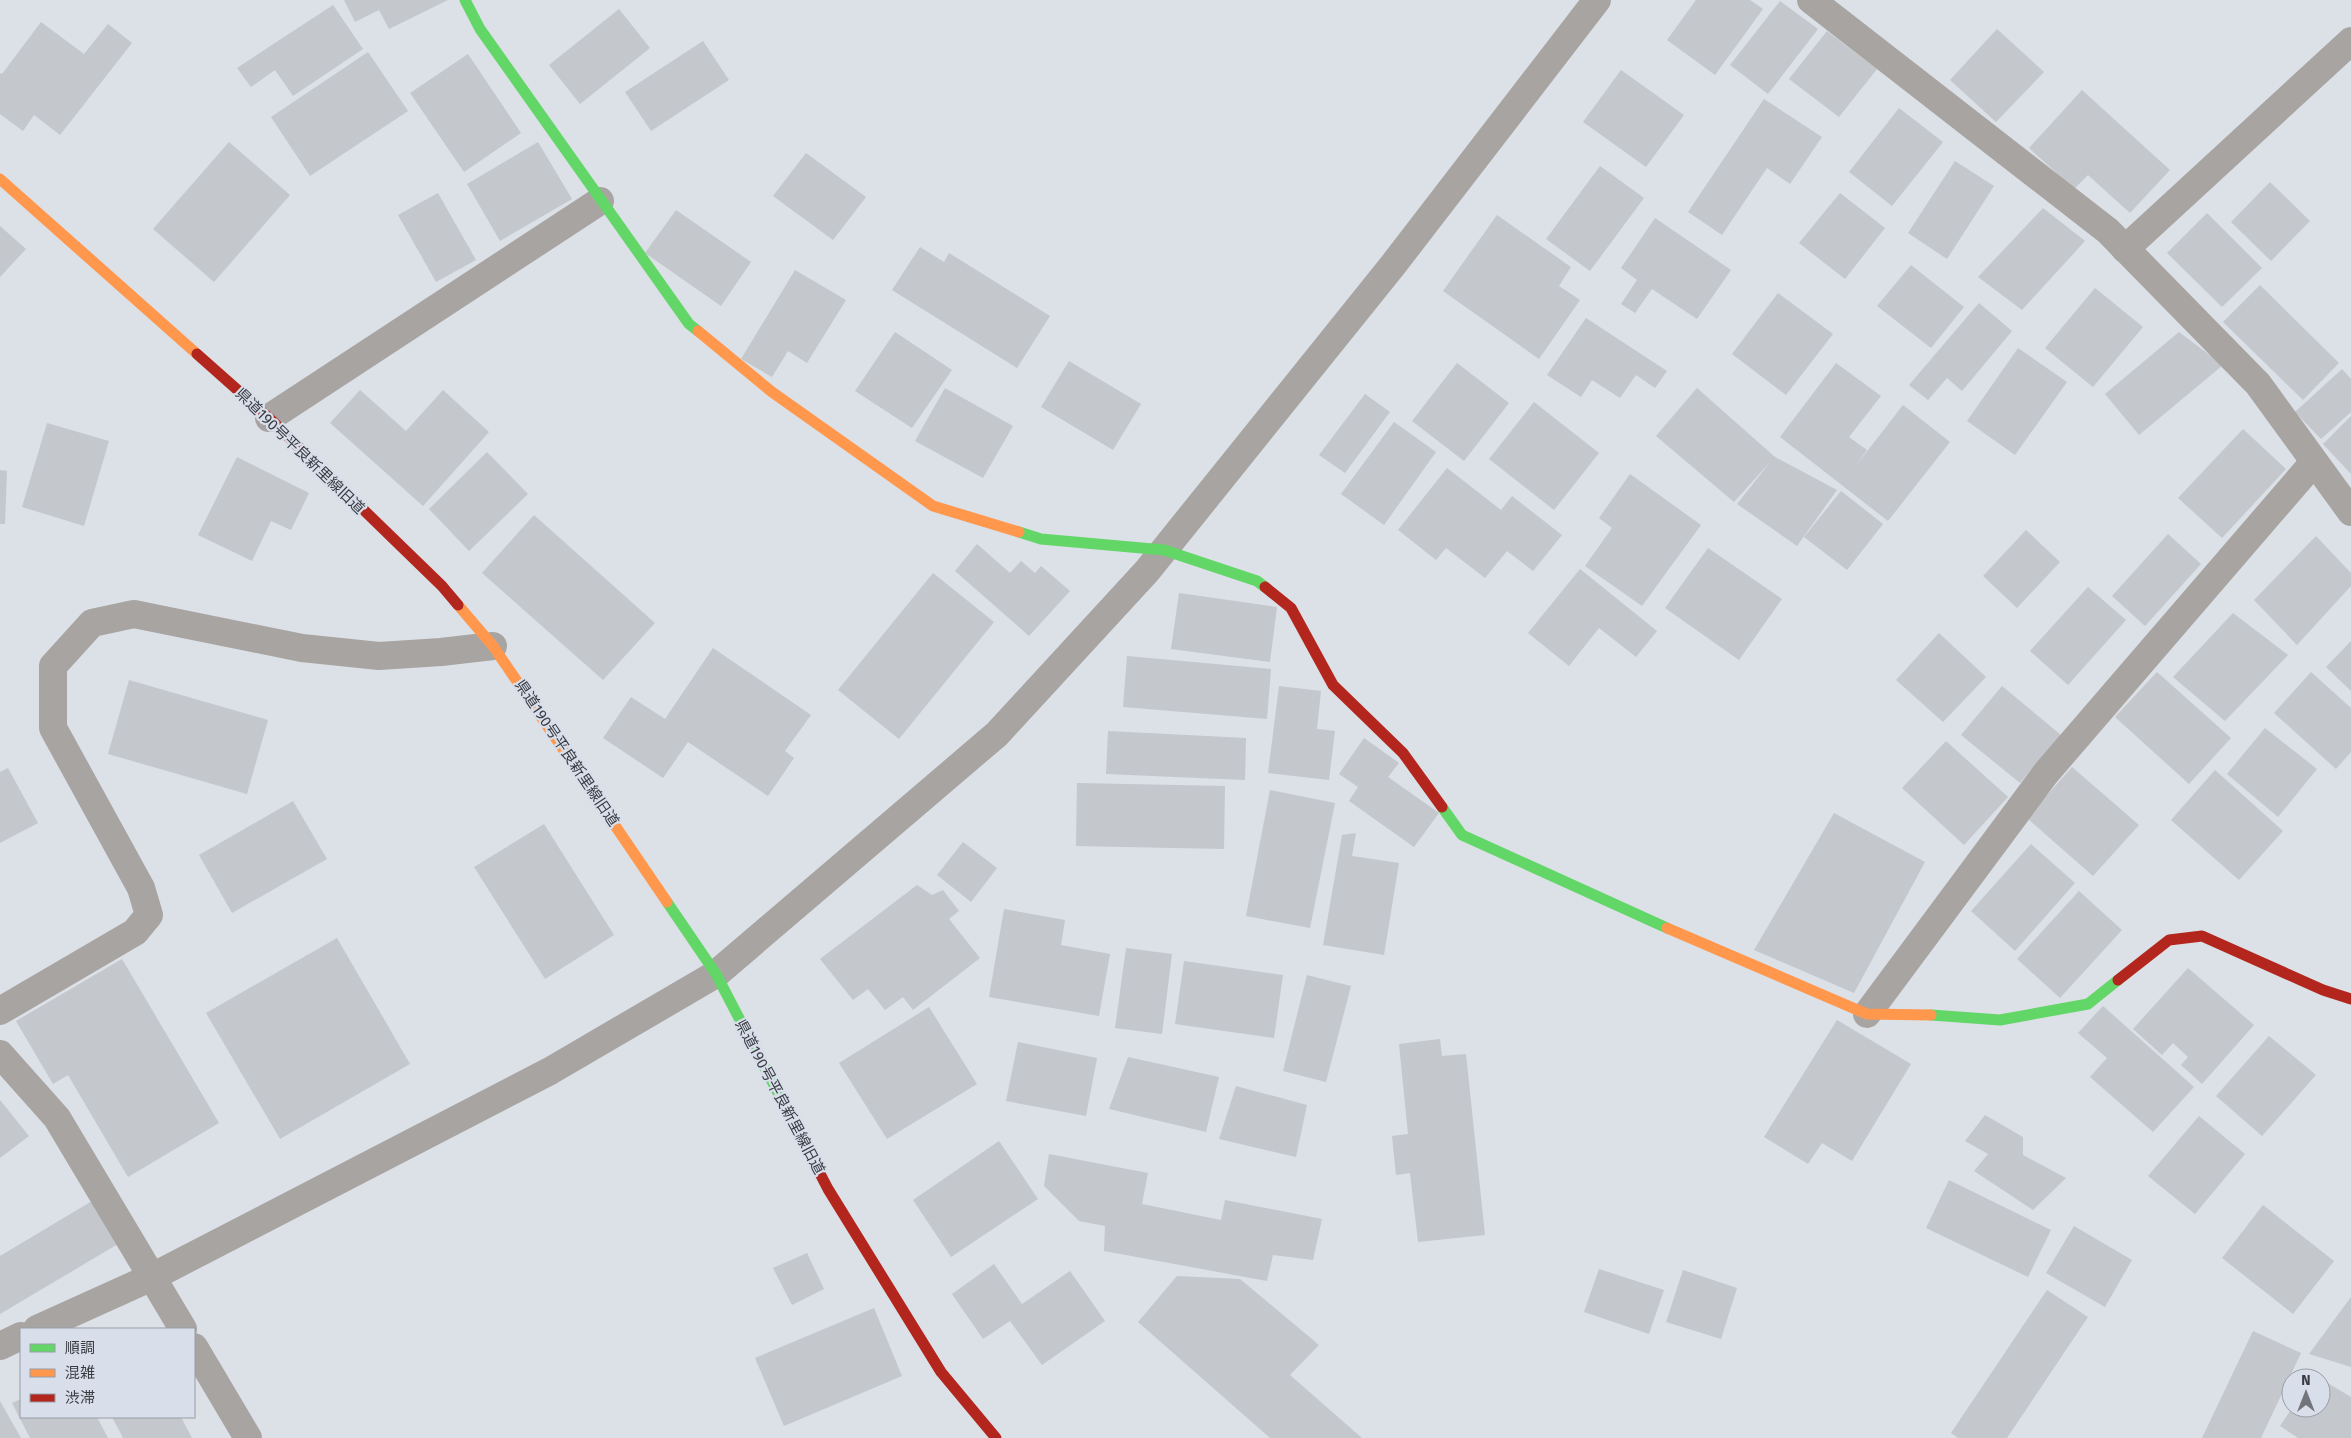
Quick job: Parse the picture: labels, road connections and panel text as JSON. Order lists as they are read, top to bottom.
{
  "streets": {
    "street": ["県道190号平良新里線旧道"]
  },
  "legend": ["順調", "混雑", "渋滞"],
  "north": "top"
}
